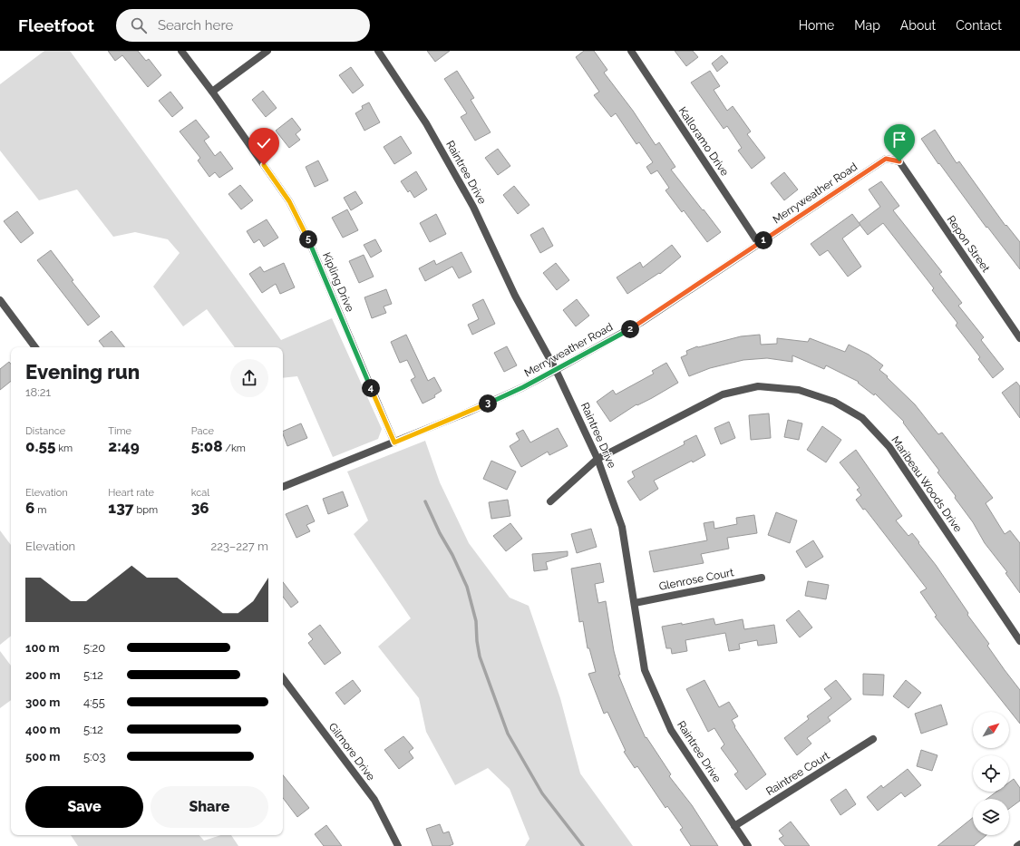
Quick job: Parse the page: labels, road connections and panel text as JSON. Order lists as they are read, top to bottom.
{
  "streets": {
    "street": [
      "Kalloramo Drive",
      "Raintree Drive",
      "Merryweather Road",
      "Repon Street",
      "Kipling Drive",
      "Maribeau Woods Drive",
      "Glenrose Court",
      "Gilmore Drive",
      "Raintree Court"
    ]
  },
  "crossings": [
    ["Kalloramo Drive", "Merryweather Road"],
    ["Raintree Drive", "Merryweather Road"],
    ["Raintree Drive", "Maribeau Woods Drive"],
    ["Raintree Drive", "Glenrose Court"],
    ["Raintree Drive", "Raintree Court"],
    ["Merryweather Road", "Repon Street"],
    ["Merryweather Road", "Kipling Drive"]
  ],
  "north": "top right",
  "page": {
    "header": "Fleetfoot",
    "search": "Search here",
    "nav": [
      "Home",
      "Map",
      "About",
      "Contact"
    ],
    "pins": [
      "5",
      "1",
      "2",
      "4",
      "3"
    ],
    "heading": ["Evening run", "18:21"],
    "stats": [
      ["Distance", "0.55 km"],
      ["Time", "2:49"],
      ["Pace", "5:08 /km"],
      ["Elevation", "6 m"],
      ["Heart rate", "137 bpm"],
      ["kcal", "36"]
    ],
    "chart": ["Elevation", "223–227 m"],
    "list": [
      {
        "name": "100 m",
        "note": "5:20"
      },
      {
        "name": "200 m",
        "note": "5:12"
      },
      {
        "name": "300 m",
        "note": "4:55"
      },
      {
        "name": "400 m",
        "note": "5:12"
      },
      {
        "name": "500 m",
        "note": "5:03"
      }
    ],
    "buttons": ["Save", "Share"]
  }
}
